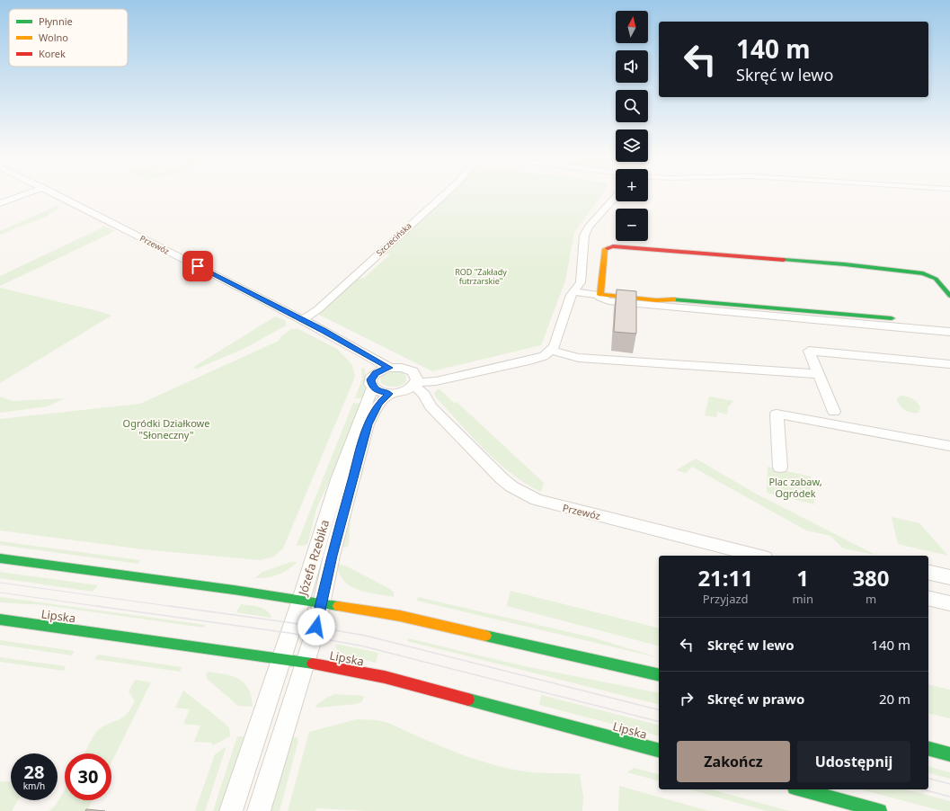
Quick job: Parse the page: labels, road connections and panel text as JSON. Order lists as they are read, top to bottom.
{
  "streets": {
    "main road": ["Lipska"],
    "street": ["Szczecińska", "Przewóz", "Józefa Rzebika"]
  },
  "crossings": [
    ["Szczecińska", "Przewóz"],
    ["Przewóz", "Józefa Rzebika"],
    ["Józefa Rzebika", "Lipska"]
  ],
  "parks": ["ROD \"Zakłady futrzarskie\"", "Ogródki Działkowe \"Słoneczny\"", "Plac zabaw, Ogródek"],
  "legend": ["Płynnie", "Wolno", "Korek"],
  "north": "top",
  "page": {
    "map_buttons": ["+", "−"],
    "turn": ["140 m", "Skręć w lewo"],
    "eta": [
      "21:11",
      "Przyjazd",
      "1",
      "min",
      "380",
      "m"
    ],
    "list": [
      {
        "name": "Skręć w lewo",
        "value": "140 m"
      },
      {
        "name": "Skręć w prawo",
        "value": "20 m"
      }
    ],
    "buttons": ["Zakończ", "Udostępnij"],
    "speed": "28 km/h",
    "limit": "30"
  }
}
